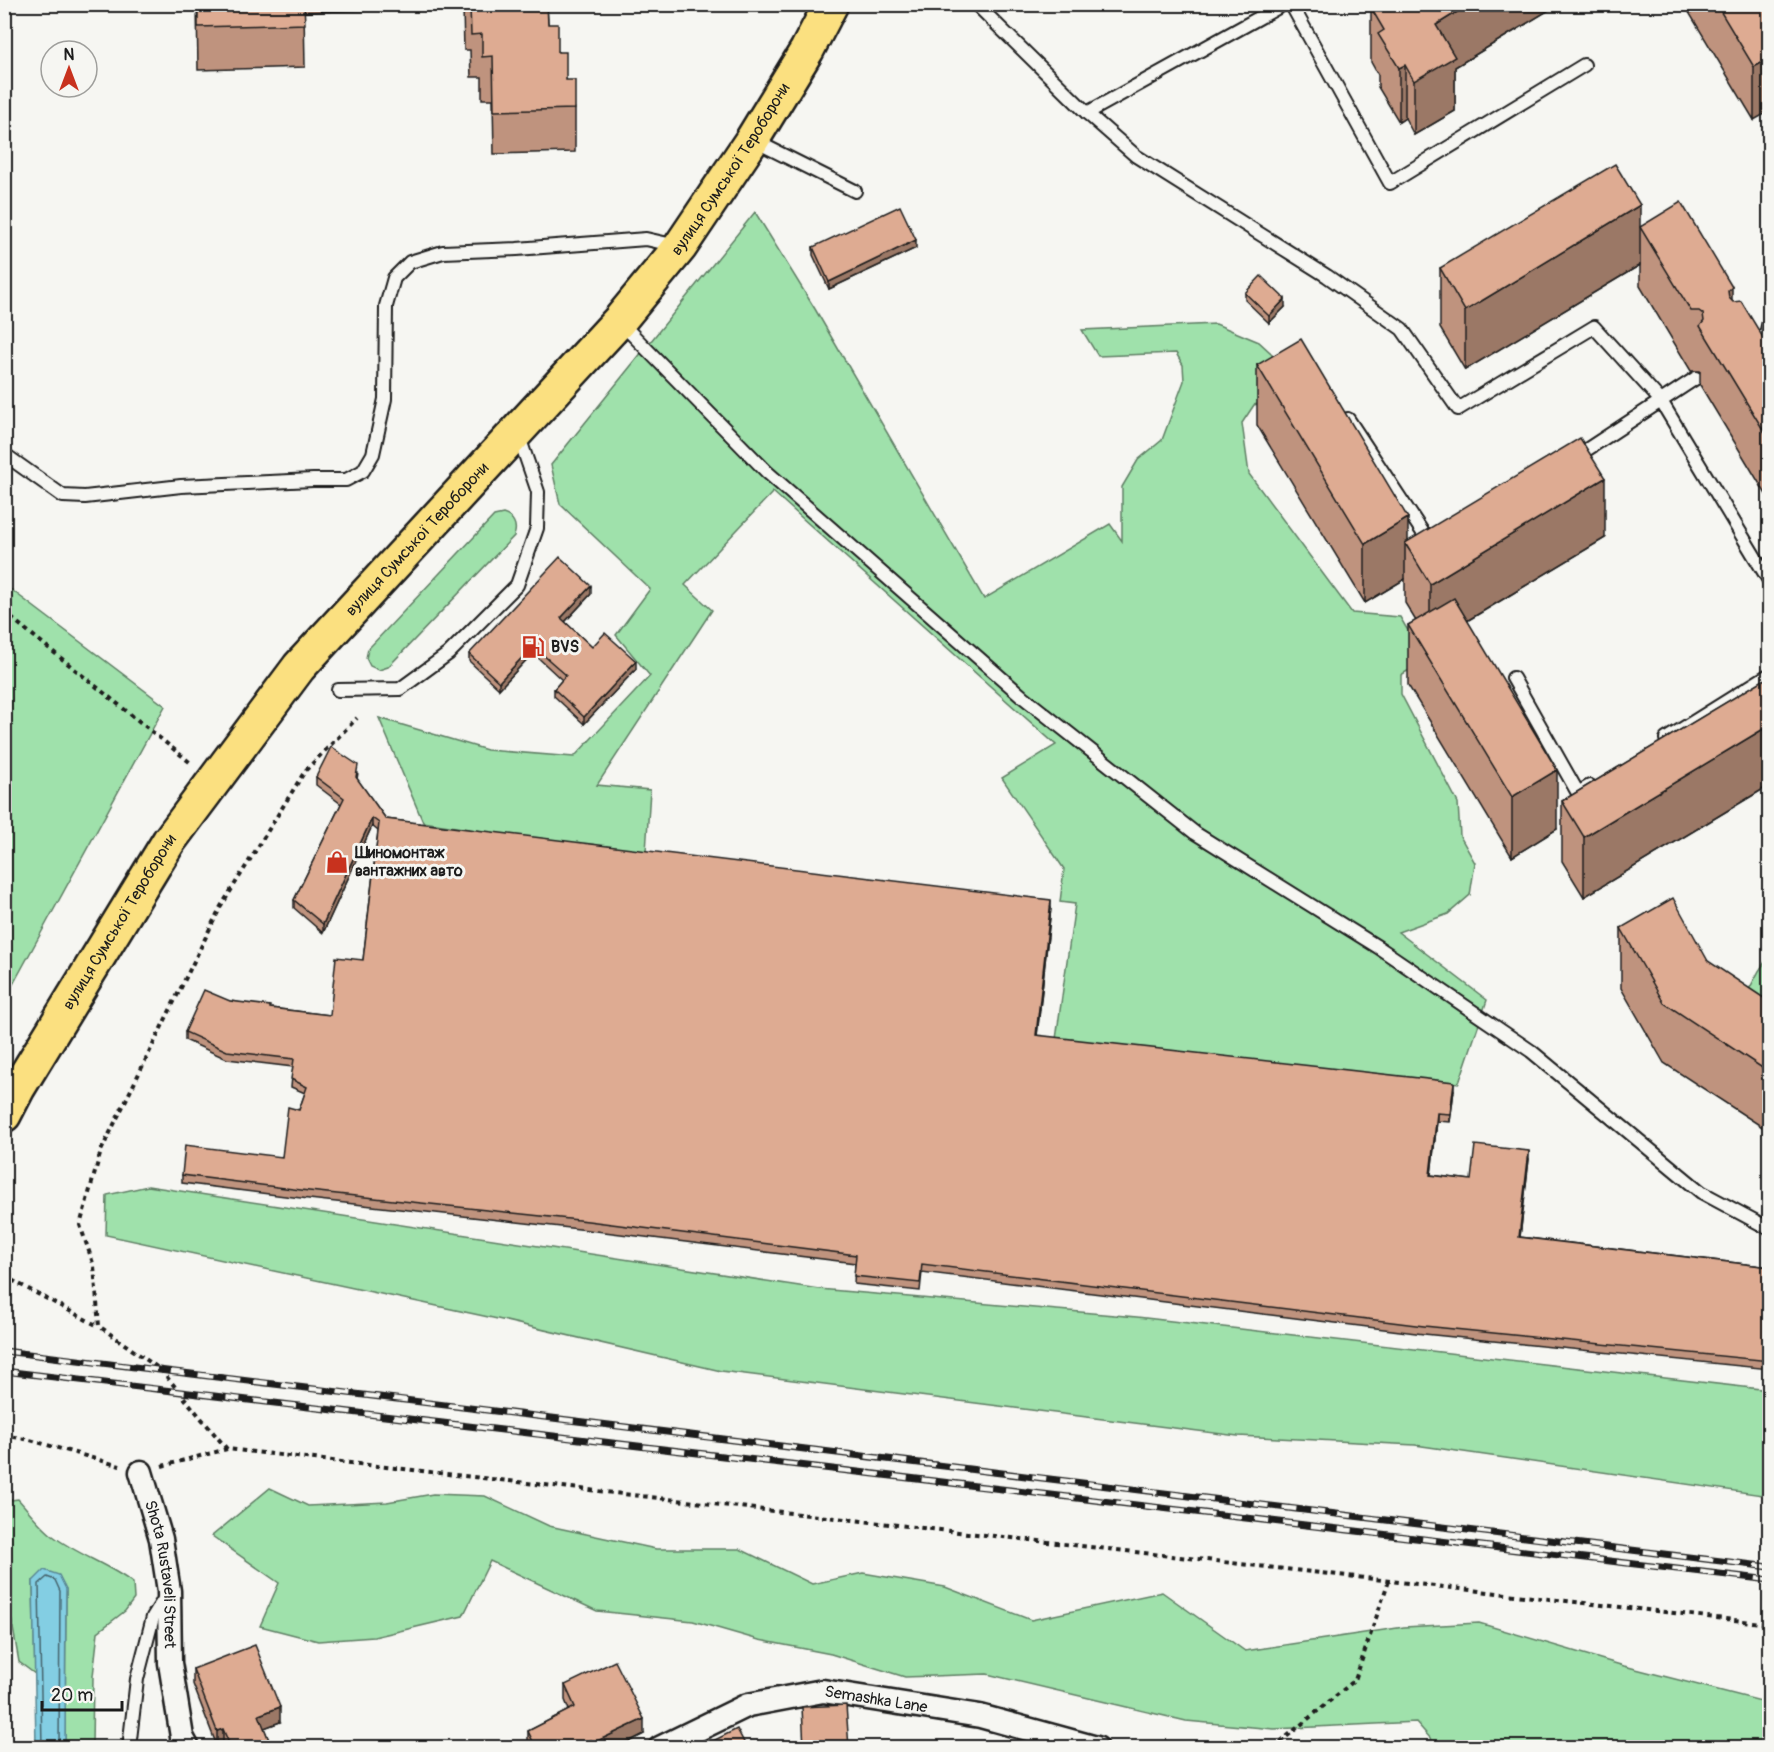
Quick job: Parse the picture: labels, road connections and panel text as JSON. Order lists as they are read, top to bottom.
{
  "streets": {
    "main road": ["вулиця Сумської Тероборони"],
    "street": ["Shota Rustaveli Street", "Semashka Lane"]
  },
  "places": {
    "fuel station": ["BVS"],
    "shop": ["Шиномонтаж вантажних авто"]
  },
  "scale_bar": "20 m",
  "north": "top"
}
